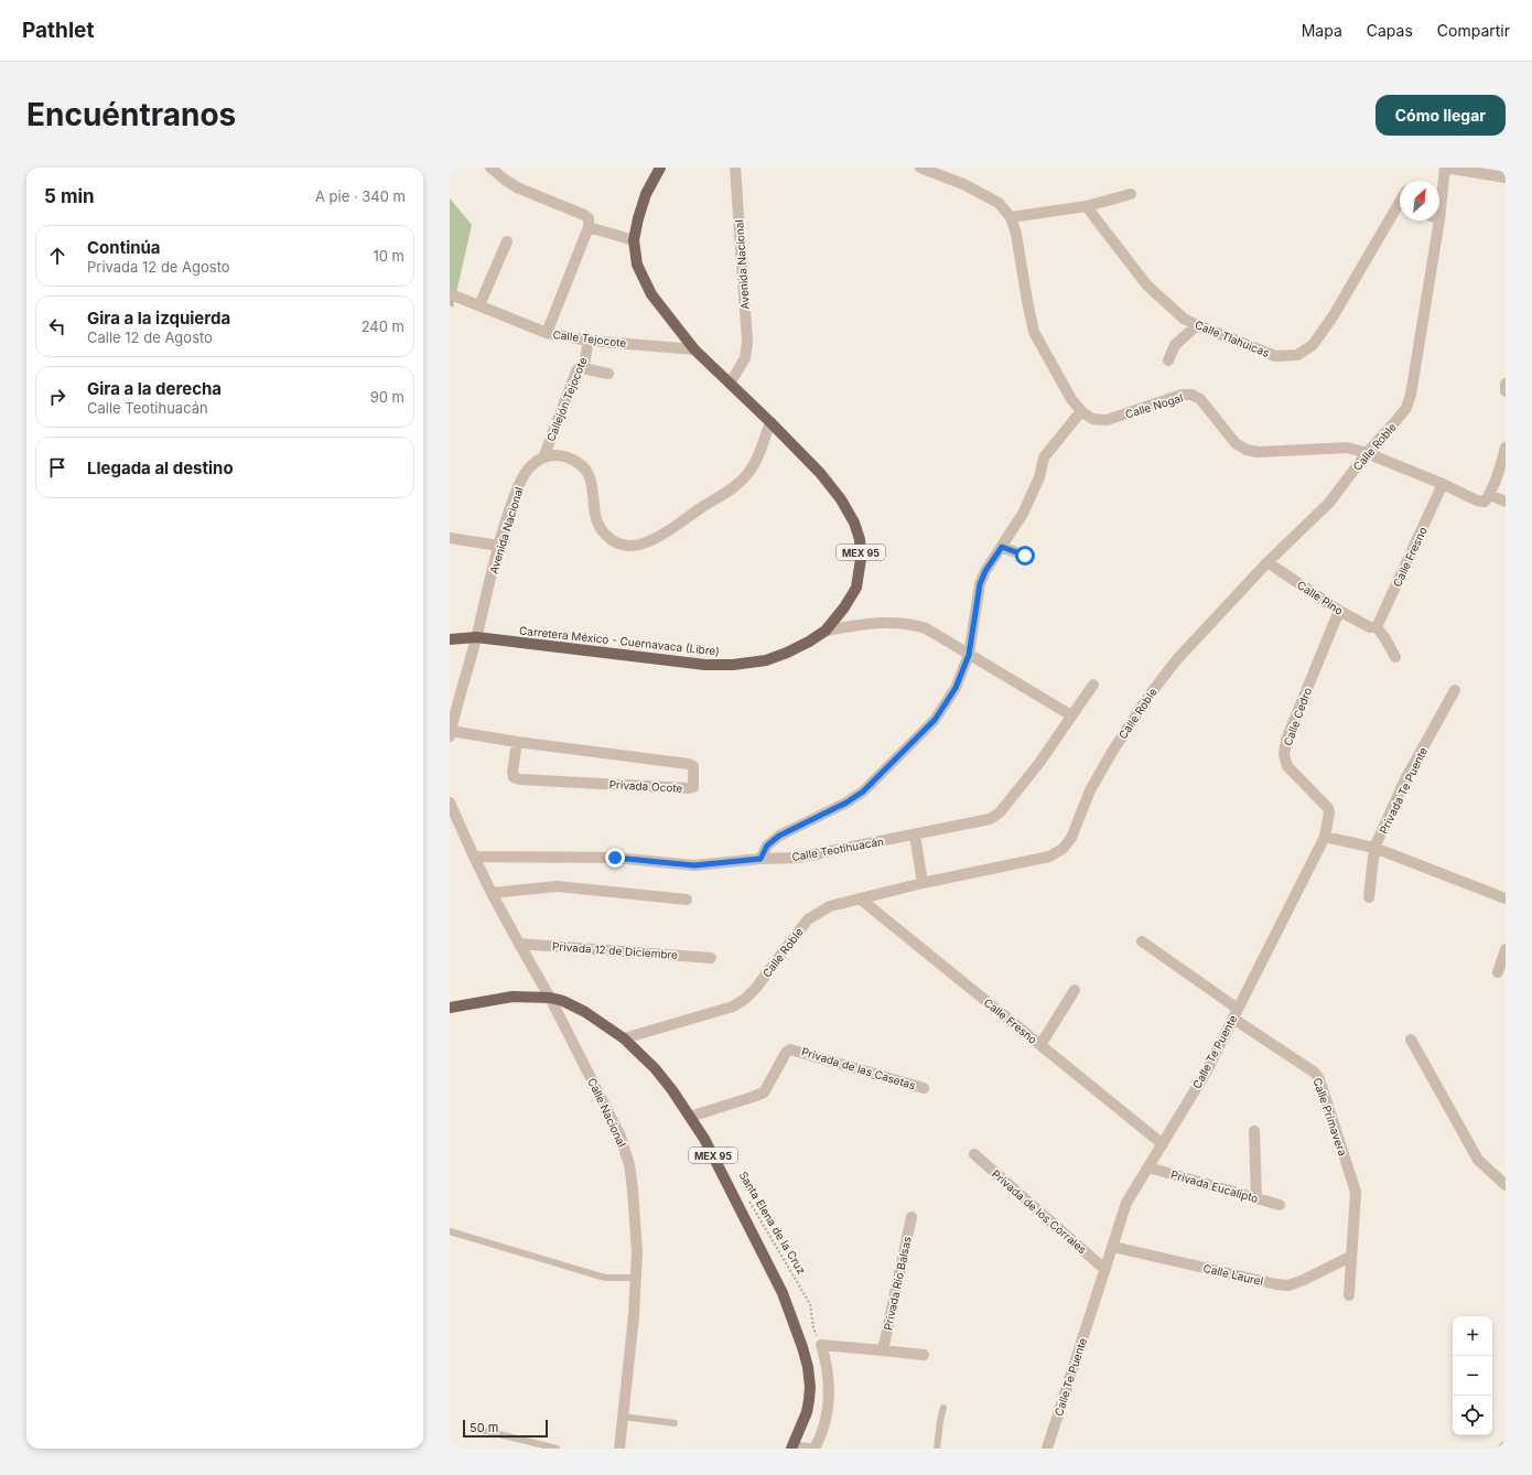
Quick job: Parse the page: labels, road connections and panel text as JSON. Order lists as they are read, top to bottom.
{
  "streets": {
    "main road": ["MEX 95", "Carretera México - Cuernavaca (Libre)"],
    "street": [
      "Avenida Nacional",
      "Calle Tejocote",
      "Calle Tlahuicas",
      "Callejón Tejocote",
      "Calle Nogal",
      "Calle Roble",
      "Calle Fresno",
      "Calle Pino",
      "Calle Cedro",
      "Privada Ocote",
      "Privada Te Puente",
      "Calle Teotihuacán",
      "Privada 12 de Diciembre",
      "Calle Te Puente",
      "Privada de las Casetas",
      "Calle Nacional",
      "Calle Primavera",
      "Privada Eucalipto",
      "Privada de los Corrales",
      "Calle Laurel",
      "Privada Río Balsas"
    ],
    "path": ["Santa Elena de la Cruz"]
  },
  "crossings": [
    ["Avenida Nacional", "Callejón Tejocote"],
    ["Avenida Nacional", "Carretera México - Cuernavaca (Libre)"],
    ["Avenida Nacional", "Privada Ocote"],
    ["Calle Tejocote", "Callejón Tejocote"],
    ["Calle Tejocote", "Carretera México - Cuernavaca (Libre)"],
    ["Calle Nogal", "Calle Roble"],
    ["Calle Nogal", "Calle Fresno"],
    ["Calle Roble", "MEX 95"],
    ["Calle Roble", "Calle Fresno"],
    ["Calle Roble", "Calle Pino"],
    ["MEX 95", "Privada de las Casetas"],
    ["MEX 95", "Calle Nacional"],
    ["Calle Fresno", "Calle Pino"],
    ["Calle Fresno", "Calle Te Puente"],
    ["Calle Pino", "Calle Cedro"],
    ["Calle Cedro", "Calle Te Puente"],
    ["Calle Teotihuacán", "Calle Nacional"],
    ["Privada 12 de Diciembre", "Calle Nacional"],
    ["Calle Te Puente", "Calle Primavera"],
    ["Calle Te Puente", "Privada Eucalipto"],
    ["Calle Te Puente", "Privada de los Corrales"],
    ["Calle Te Puente", "Calle Laurel"],
    ["Calle Primavera", "Calle Laurel"]
  ],
  "scale_bar": "50 m",
  "north": "top right",
  "page": {
    "header": "Pathlet",
    "nav": ["Mapa", "Capas", "Compartir"],
    "buttons": "Cómo llegar",
    "title": "Encuéntranos",
    "heading": ["5 min", "A pie · 340 m"],
    "list": [
      ["Continúa", "Privada 12 de Agosto", "10 m"],
      ["Gira a la izquierda", "Calle 12 de Agosto", "240 m"],
      ["Gira a la derecha", "Calle Teotihuacán", "90 m"],
      "Llegada al destino"
    ],
    "map_buttons": ["+", "−"],
    "scale": "50 m"
  }
}
